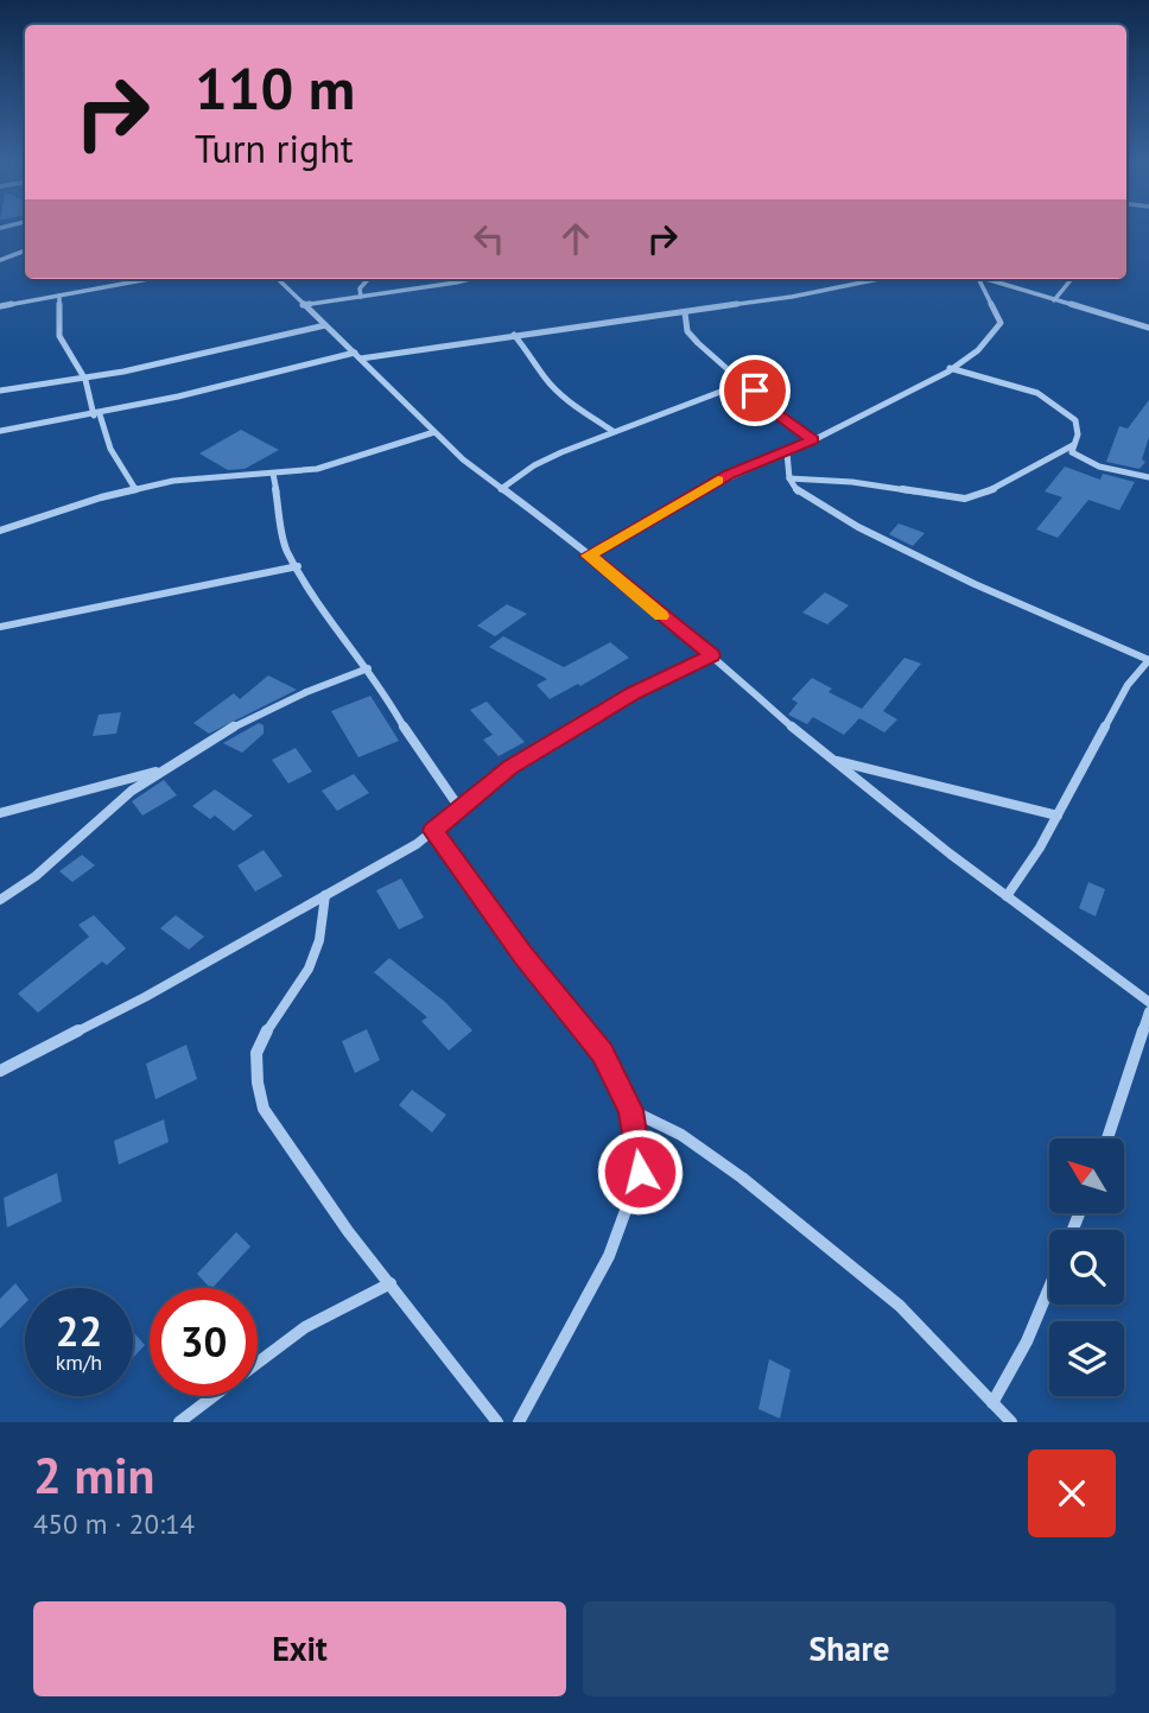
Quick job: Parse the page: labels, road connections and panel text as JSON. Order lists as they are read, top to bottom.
{
  "north": "top left",
  "page": {
    "turn": ["110 m", "Turn right"],
    "speed": "22 km/h",
    "limit": "30",
    "heading": ["2 min", "450 m · 20:14"],
    "buttons": ["Exit", "Share"]
  }
}
